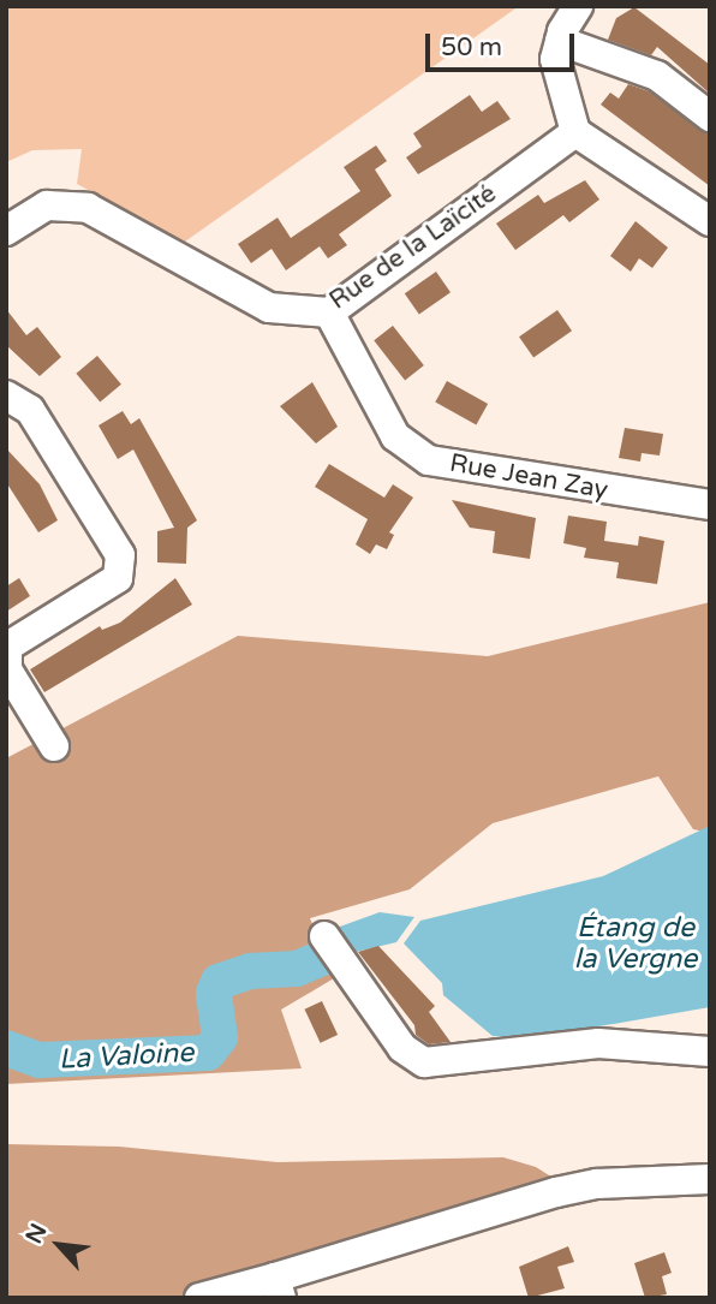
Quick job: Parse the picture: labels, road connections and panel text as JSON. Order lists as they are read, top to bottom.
{
  "streets": {
    "street": ["Rue de la Laïcité", "Rue Jean Zay"]
  },
  "crossings": [
    ["Rue de la Laïcité", "Rue Jean Zay"]
  ],
  "water": ["Étang de la Vergne", "La Valoine"],
  "scale_bar": "50 m",
  "north": "top left"
}
